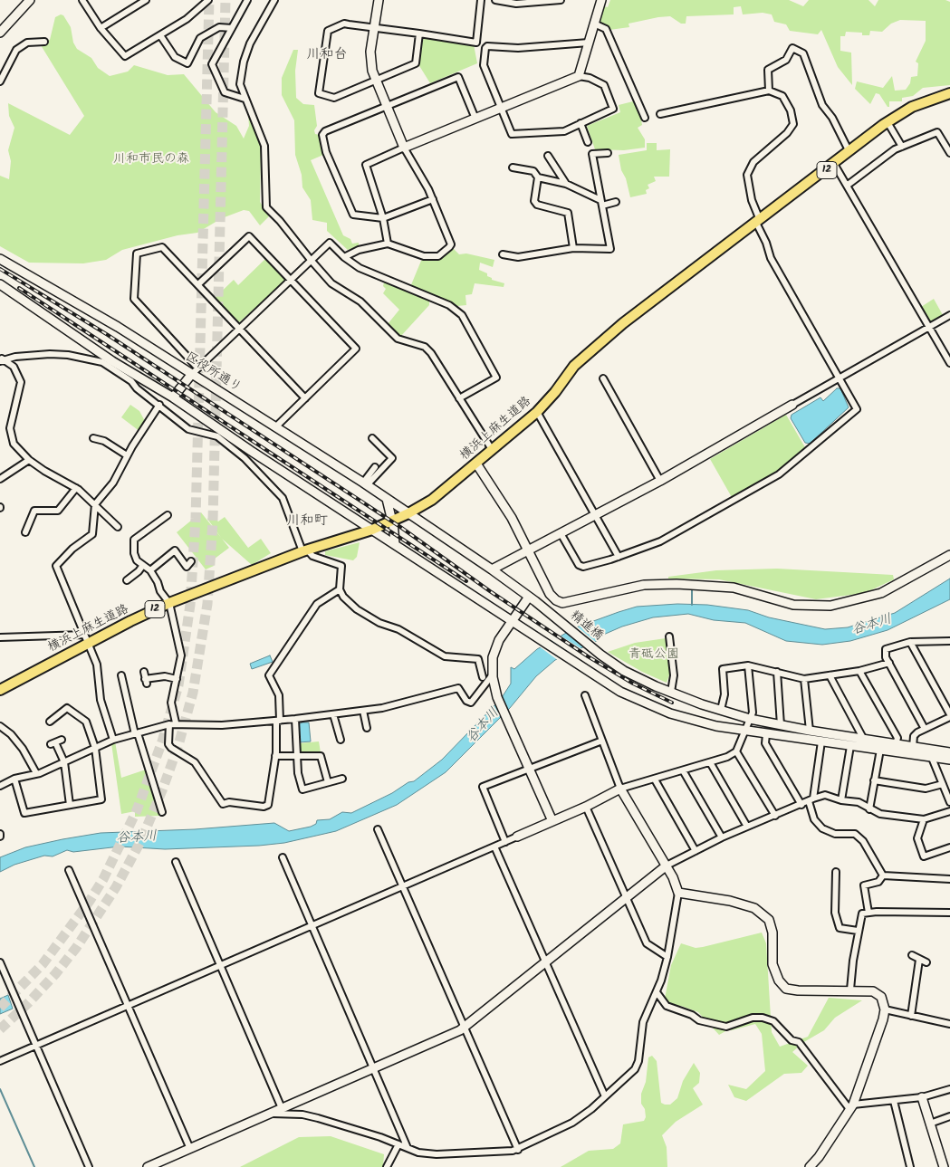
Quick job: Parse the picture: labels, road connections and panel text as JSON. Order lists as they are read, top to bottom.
{
  "streets": {
    "main road": ["12", "横浜上麻生道路"],
    "street": ["区役所通り", "精進橋"]
  },
  "crossings": [
    ["区役所通り", "横浜上麻生道路"],
    ["区役所通り", "精進橋"]
  ],
  "districts": ["川和台", "川和町"],
  "water": ["谷本川"],
  "parks": ["川和市民の森", "青砥公園"]
}
